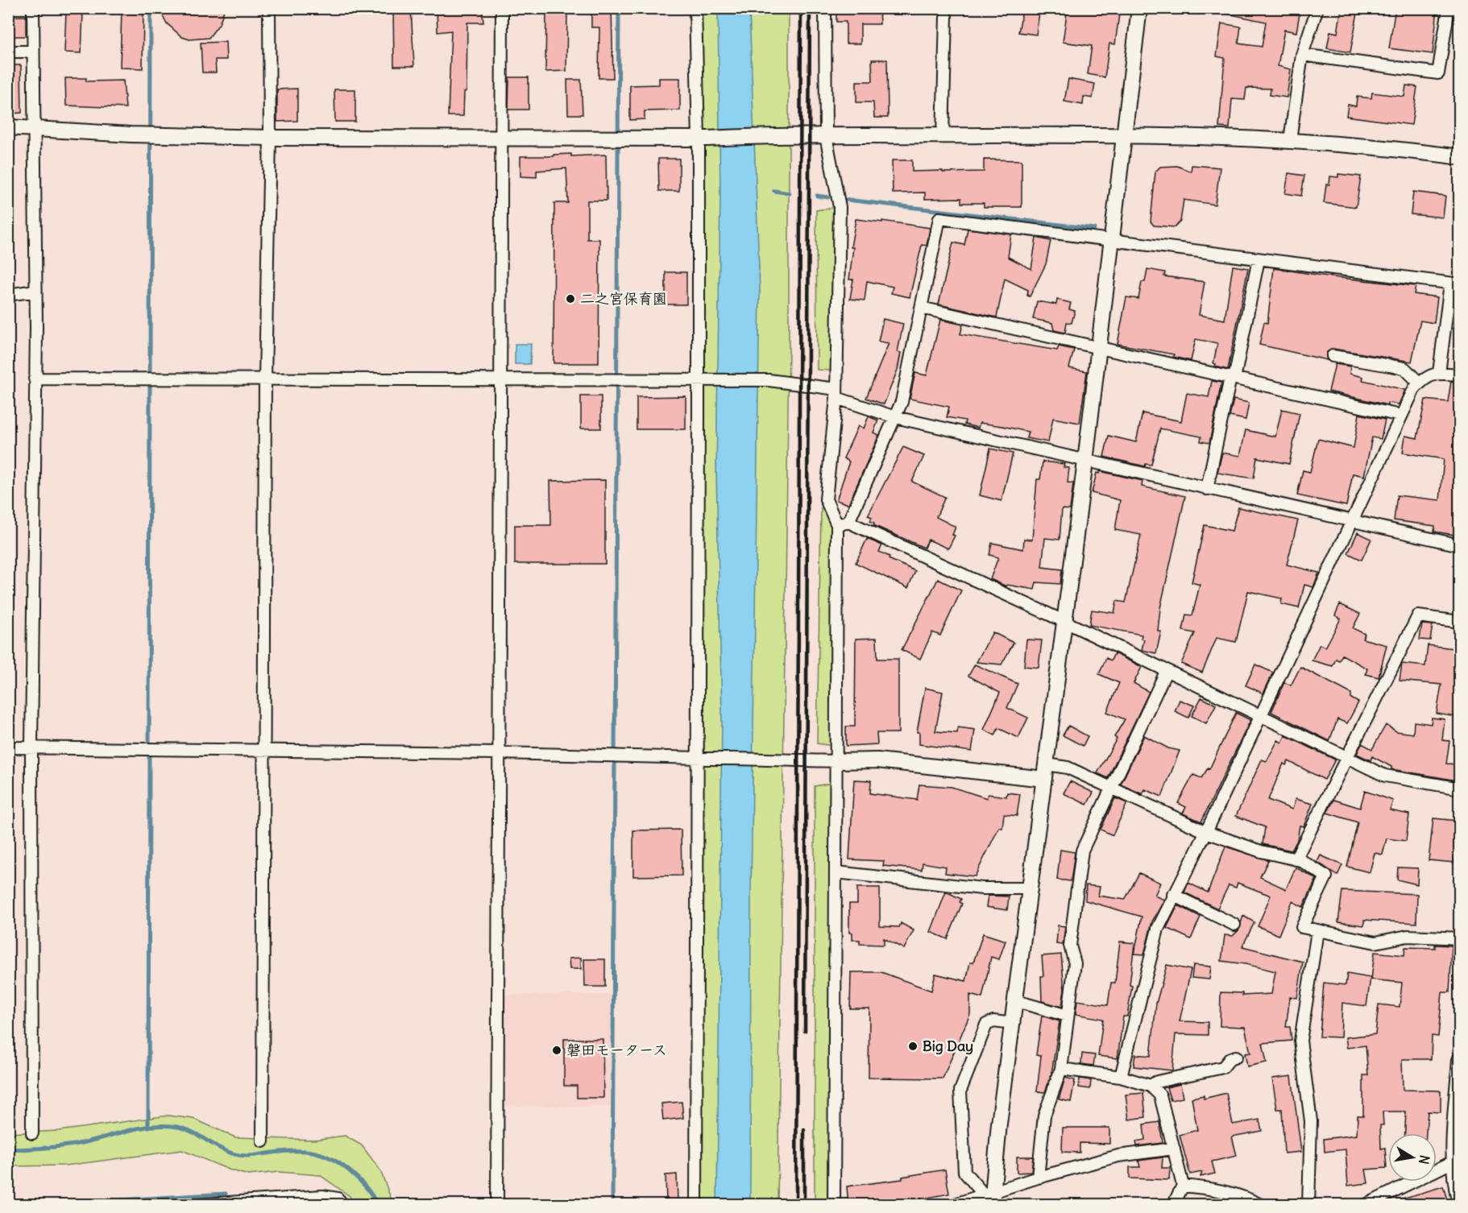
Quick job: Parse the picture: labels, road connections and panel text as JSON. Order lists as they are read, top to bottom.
{
  "places": ["二之宮保育園", "Big Day", "磐田モータース"],
  "north": "right"
}
